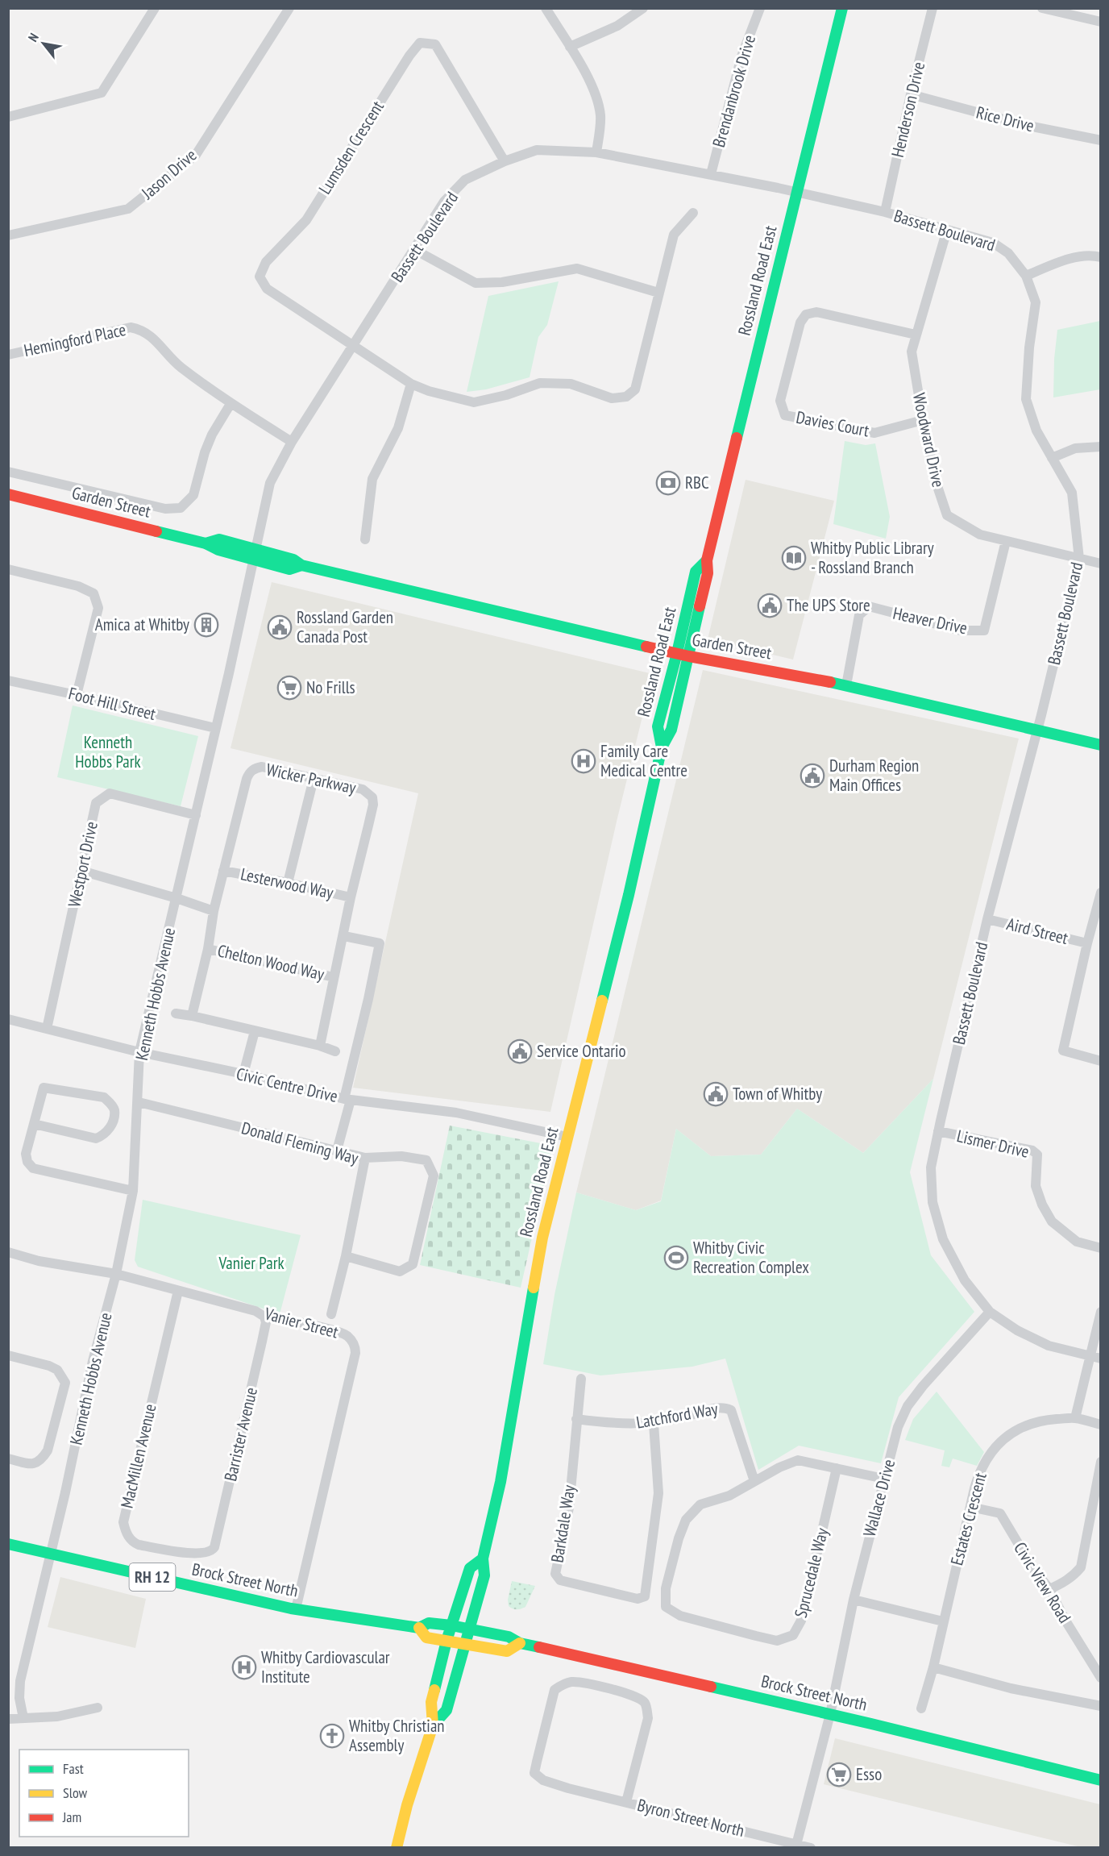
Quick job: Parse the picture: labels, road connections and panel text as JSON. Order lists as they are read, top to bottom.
{
  "streets": {
    "main road": [
      "Rossland Road East",
      "Garden Street",
      "RH 12",
      "Brock Street North"
    ],
    "street": [
      "Brendanbrook Drive",
      "Henderson Drive",
      "Rice Drive",
      "Lumsden Crescent",
      "Jason Drive",
      "Bassett Boulevard",
      "Hemingford Place",
      "Davies Court",
      "Woodward Drive",
      "Heaver Drive",
      "Foot Hill Street",
      "Wicker Parkway",
      "Westport Drive",
      "Lesterwood Way",
      "Aird Street",
      "Chelton Wood Way",
      "Kenneth Hobbs Avenue",
      "Civic Centre Drive",
      "Donald Fleming Way",
      "Lismer Drive",
      "Vanier Street",
      "Latchford Way",
      "Barrister Avenue",
      "MacMillen Avenue",
      "Wallace Drive",
      "Estates Crescent",
      "Barkdale Way",
      "Sprucedale Way",
      "Civic View Road",
      "Byron Street North"
    ]
  },
  "crossings": [
    ["Brendanbrook Drive", "Bassett Boulevard"],
    ["Henderson Drive", "Rice Drive"],
    ["Henderson Drive", "Bassett Boulevard"],
    ["Lumsden Crescent", "Bassett Boulevard"],
    ["Bassett Boulevard", "Rossland Road East"],
    ["Bassett Boulevard", "Hemingford Place"],
    ["Bassett Boulevard", "Woodward Drive"],
    ["Bassett Boulevard", "Garden Street"],
    ["Bassett Boulevard", "Aird Street"],
    ["Bassett Boulevard", "Kenneth Hobbs Avenue"],
    ["Bassett Boulevard", "Lismer Drive"],
    ["Bassett Boulevard", "Wallace Drive"],
    ["Rossland Road East", "Garden Street"],
    ["Rossland Road East", "Civic Centre Drive"],
    ["Rossland Road East", "Brock Street North"],
    ["Davies Court", "Woodward Drive"],
    ["Woodward Drive", "Heaver Drive"],
    ["Garden Street", "Heaver Drive"],
    ["Garden Street", "Kenneth Hobbs Avenue"],
    ["Foot Hill Street", "Kenneth Hobbs Avenue"],
    ["Wicker Parkway", "Lesterwood Way"],
    ["Wicker Parkway", "Chelton Wood Way"],
    ["Westport Drive", "Kenneth Hobbs Avenue"],
    ["Westport Drive", "Civic Centre Drive"],
    ["Kenneth Hobbs Avenue", "Civic Centre Drive"],
    ["Kenneth Hobbs Avenue", "Donald Fleming Way"],
    ["Kenneth Hobbs Avenue", "Vanier Street"],
    ["Kenneth Hobbs Avenue", "Brock Street North"],
    ["Vanier Street", "Barrister Avenue"],
    ["Vanier Street", "MacMillen Avenue"],
    ["Vanier Street", "Brock Street North"],
    ["Latchford Way", "Barkdale Way"],
    ["Latchford Way", "Sprucedale Way"],
    ["Barrister Avenue", "MacMillen Avenue"],
    ["Wallace Drive", "Brock Street North"],
    ["Wallace Drive", "Byron Street North"],
    ["Estates Crescent", "Civic View Road"]
  ],
  "parks": ["Kenneth Hobbs Park", "Vanier Park"],
  "places": {
    "bank": ["RBC"],
    "library": ["Whitby Public Library - Rossland Branch"],
    "public building": [
      "The UPS Store",
      "Rossland Garden Canada Post",
      "Durham Region Main Offices",
      "Service Ontario",
      "Town of Whitby"
    ],
    "building": ["Amica at Whitby"],
    "supermarket": ["No Frills", "Esso"],
    "hospital": ["Family Care Medical Centre", "Whitby Cardiovascular Institute"],
    "sports": ["Whitby Civic Recreation Complex"],
    "church": ["Whitby Christian Assembly"]
  },
  "legend": ["Fast", "Slow", "Jam"],
  "north": "top left"
}
